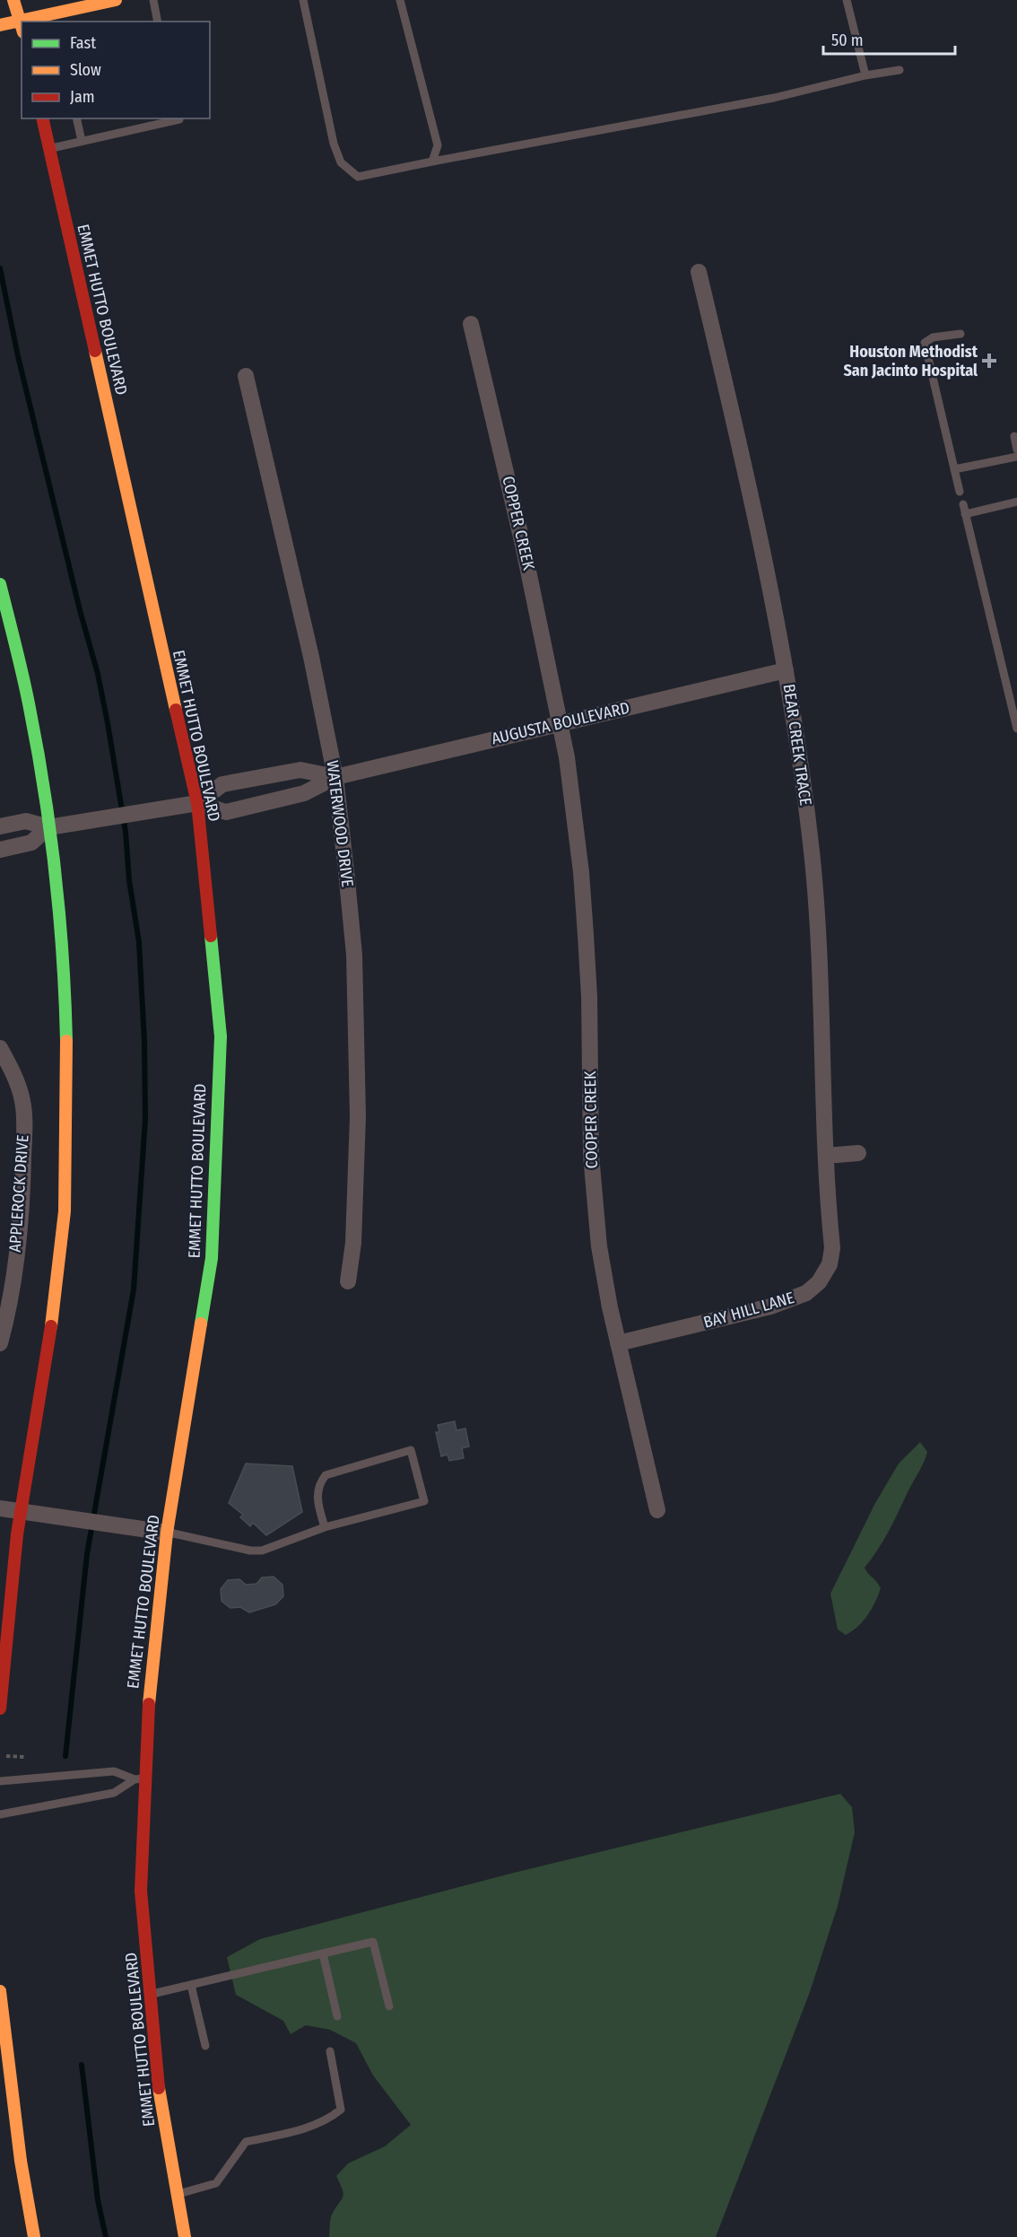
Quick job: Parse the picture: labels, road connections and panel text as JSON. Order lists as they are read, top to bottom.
{
  "streets": {
    "street": [
      "EMMET HUTTO BOULEVARD",
      "COPPER CREEK",
      "AUGUSTA BOULEVARD",
      "BEAR CREEK TRACE",
      "WATERWOOD DRIVE",
      "COOPER CREEK",
      "APPLEROCK DRIVE",
      "BAY HILL LANE"
    ]
  },
  "crossings": [
    ["EMMET HUTTO BOULEVARD", "AUGUSTA BOULEVARD"],
    ["COPPER CREEK", "AUGUSTA BOULEVARD"],
    ["COPPER CREEK", "COOPER CREEK"],
    ["AUGUSTA BOULEVARD", "BEAR CREEK TRACE"],
    ["AUGUSTA BOULEVARD", "WATERWOOD DRIVE"],
    ["AUGUSTA BOULEVARD", "COOPER CREEK"],
    ["BEAR CREEK TRACE", "BAY HILL LANE"],
    ["COOPER CREEK", "BAY HILL LANE"]
  ],
  "places": {
    "health": ["Houston Methodist San Jacinto Hospital"]
  },
  "legend": ["Fast", "Slow", "Jam"],
  "scale_bar": "50 m"
}
